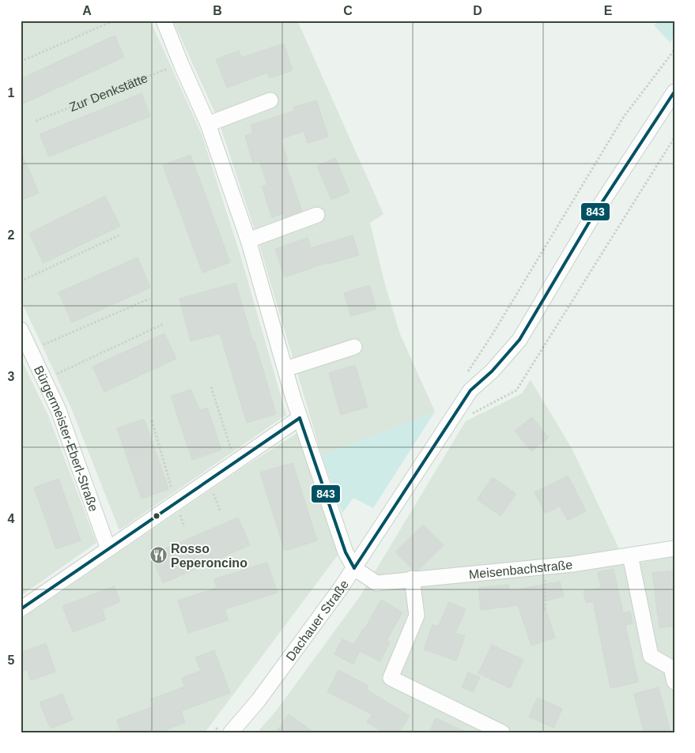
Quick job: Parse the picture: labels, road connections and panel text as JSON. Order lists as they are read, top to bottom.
{
  "streets": {
    "street": ["Bürgermeister-Eberl-Straße", "Meisenbachstraße", "Dachauer Straße"],
    "path": ["Zur Denkstätte"]
  },
  "crossings": [
    ["Meisenbachstraße", "Dachauer Straße"]
  ],
  "places": {
    "restaurant": ["Rosso Peperoncino"]
  },
  "lines": ["transit line 843"],
  "grid": {
    "columns": [
      "A",
      "B",
      "C",
      "D",
      "E"
    ],
    "rows": [
      "1",
      "2",
      "3",
      "4",
      "5"
    ]
  }
}
